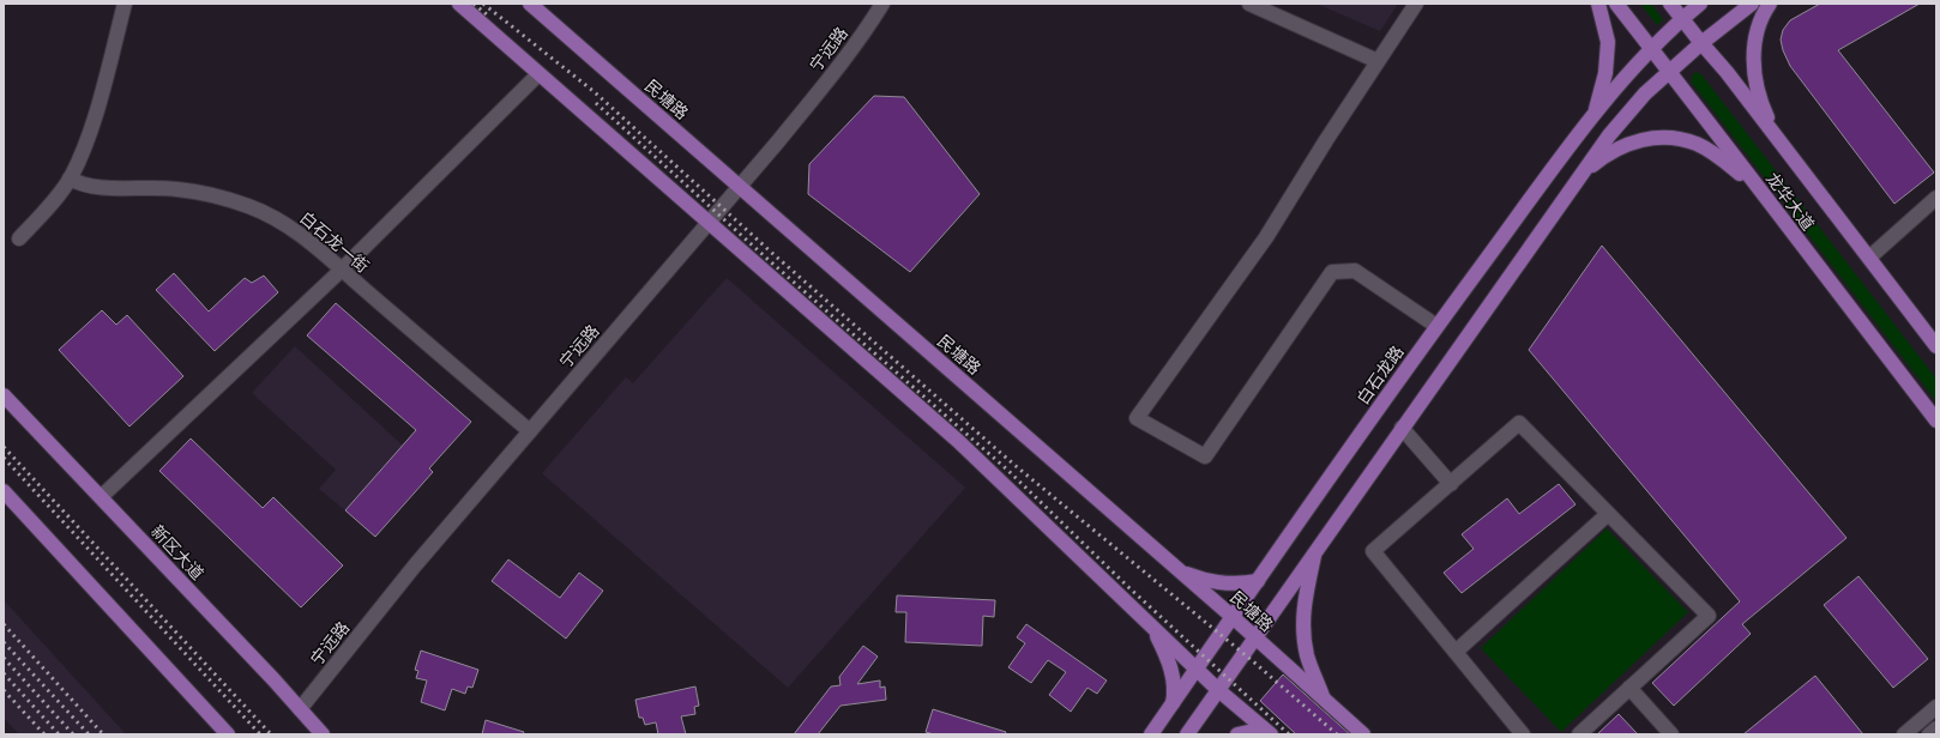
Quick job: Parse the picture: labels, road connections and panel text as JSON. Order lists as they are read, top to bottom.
{
  "streets": {
    "main road": [
      "民塘路",
      "龙华大道",
      "白石龙路",
      "新区大道"
    ],
    "street": ["宁远路", "白石龙一街"]
  },
  "crossings": [
    ["宁远路", "民塘路"],
    ["宁远路", "白石龙一街"],
    ["宁远路", "新区大道"],
    ["民塘路", "白石龙路"],
    ["龙华大道", "白石龙路"]
  ]
}
